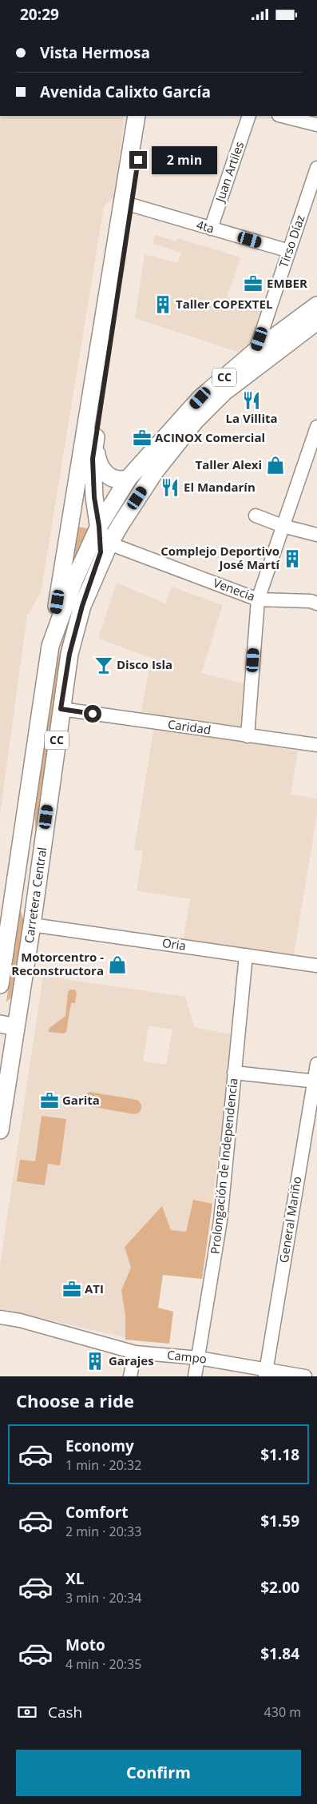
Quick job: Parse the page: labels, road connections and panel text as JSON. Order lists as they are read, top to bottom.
{
  "streets": {
    "main road": ["CC", "Carretera Central"],
    "street": [
      "Juan Artiles",
      "4ta",
      "Tirso Díaz",
      "Venecia",
      "Caridad",
      "Oria",
      "Prolongación de Independencia",
      "General Mariño",
      "Campo"
    ]
  },
  "crossings": [
    ["Juan Artiles", "4ta"],
    ["4ta", "Tirso Díaz"],
    ["Tirso Díaz", "Carretera Central"],
    ["Venecia", "Carretera Central"],
    ["Caridad", "Carretera Central"],
    ["Carretera Central", "Oria"],
    ["Oria", "Prolongación de Independencia"],
    ["Prolongación de Independencia", "Campo"],
    ["General Mariño", "Campo"]
  ],
  "places": {
    "office": [
      "EMBER",
      "ACINOX Comercial",
      "Garita",
      "ATI"
    ],
    "building": ["Taller COPEXTEL", "Complejo Deportivo José Martí", "Garajes"],
    "restaurant": ["La Villita", "El Mandarín"],
    "shop": ["Taller Alexi", "Motorcentro - Reconstructora"],
    "bar": ["Disco Isla"]
  },
  "page": {
    "status": "20:29",
    "banner": ["Vista Hermosa", "Avenida Calixto García"],
    "bubble": "2 min",
    "heading": "Choose a ride",
    "list": [
      {
        "name": "Economy",
        "note": "1 min · 20:32",
        "value": "$1.18"
      },
      {
        "name": "Comfort",
        "note": "2 min · 20:33",
        "value": "$1.59"
      },
      {
        "name": "XL",
        "note": "3 min · 20:34",
        "value": "$2.00"
      },
      {
        "name": "Moto",
        "note": "4 min · 20:35",
        "value": "$1.84"
      }
    ],
    "pay": ["Cash", "430 m"],
    "buttons": "Confirm"
  }
}
